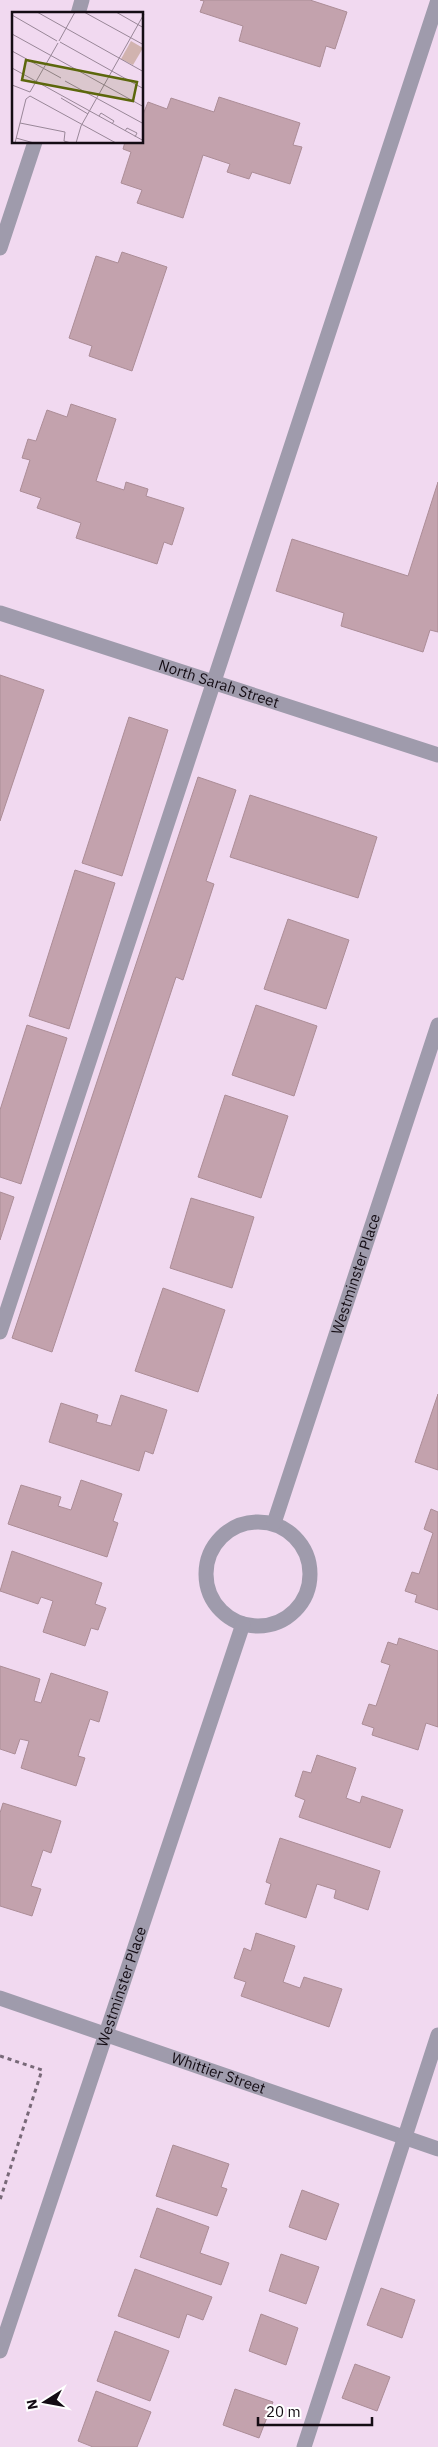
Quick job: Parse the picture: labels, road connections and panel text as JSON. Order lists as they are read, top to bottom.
{
  "streets": {
    "street": ["North Sarah Street", "Westminster Place", "Whittier Street"]
  },
  "crossings": [
    ["Westminster Place", "Whittier Street"]
  ],
  "scale_bar": "20 m",
  "north": "left"
}
